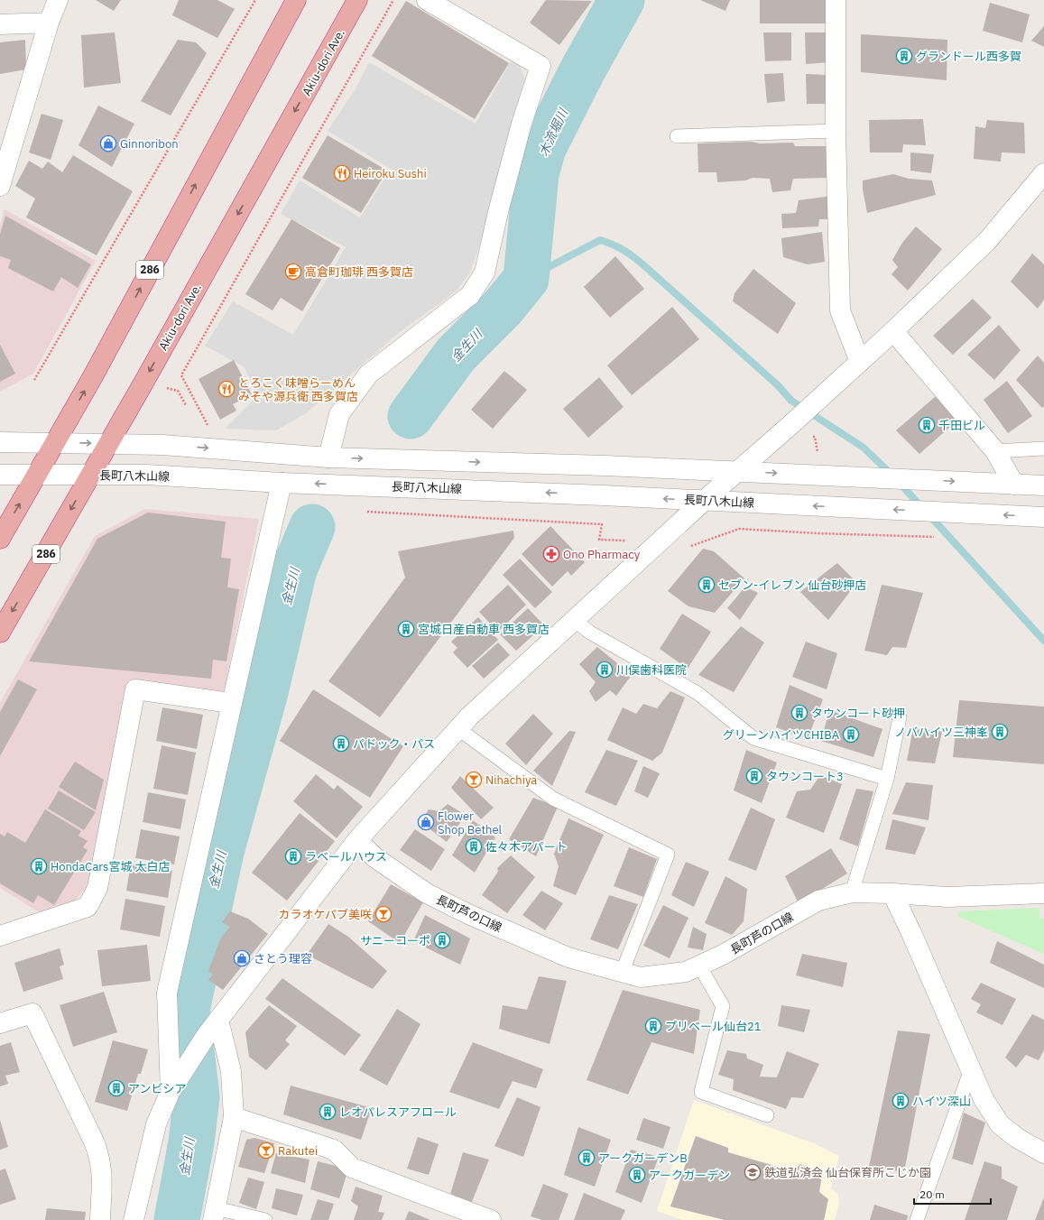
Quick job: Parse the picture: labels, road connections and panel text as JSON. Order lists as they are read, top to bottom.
{
  "streets": {
    "highway": ["Akiu-dori Ave.", "286"],
    "street": ["長町八木山線", "長町芦の口線"]
  },
  "crossings": [
    ["Akiu-dori Ave.", "長町八木山線"],
    ["286", "長町八木山線"]
  ],
  "water": ["木流堀川", "金生川"],
  "places": {
    "building": [
      "グランドール西多賀",
      "千田ビル",
      "セブン-イレブン 仙台砂押店",
      "宮城日産自動車 西多賀店",
      "川俣歯科医院",
      "タウンコート砂押",
      "ノバハイツ三神峯",
      "グリーンハイツCHIBA",
      "パドック・パス",
      "タウンコート3",
      "佐々木アパート",
      "ラベールハウス",
      "HondaCars宮城 太白店",
      "サニーコーポ",
      "プリベール仙台21",
      "アンビシア",
      "ハイツ深山",
      "レオパレスアフロール",
      "アークガーデンB",
      "アークガーデン"
    ],
    "shop": ["Ginnoribon", "Flower Shop Bethel", "さとう理容"],
    "restaurant": ["Heiroku Sushi", "とろこく味噌らーめん みそや源兵衛 西多賀店"],
    "cafe": ["高倉町珈琲 西多賀店"],
    "pharmacy": ["Ono Pharmacy"],
    "bar": ["Nihachiya", "カラオケパブ美咲", "Rakutei"],
    "school or university": ["鉄道弘済会 仙台保育所こじか園"]
  },
  "scale_bar": "20 m"
}
